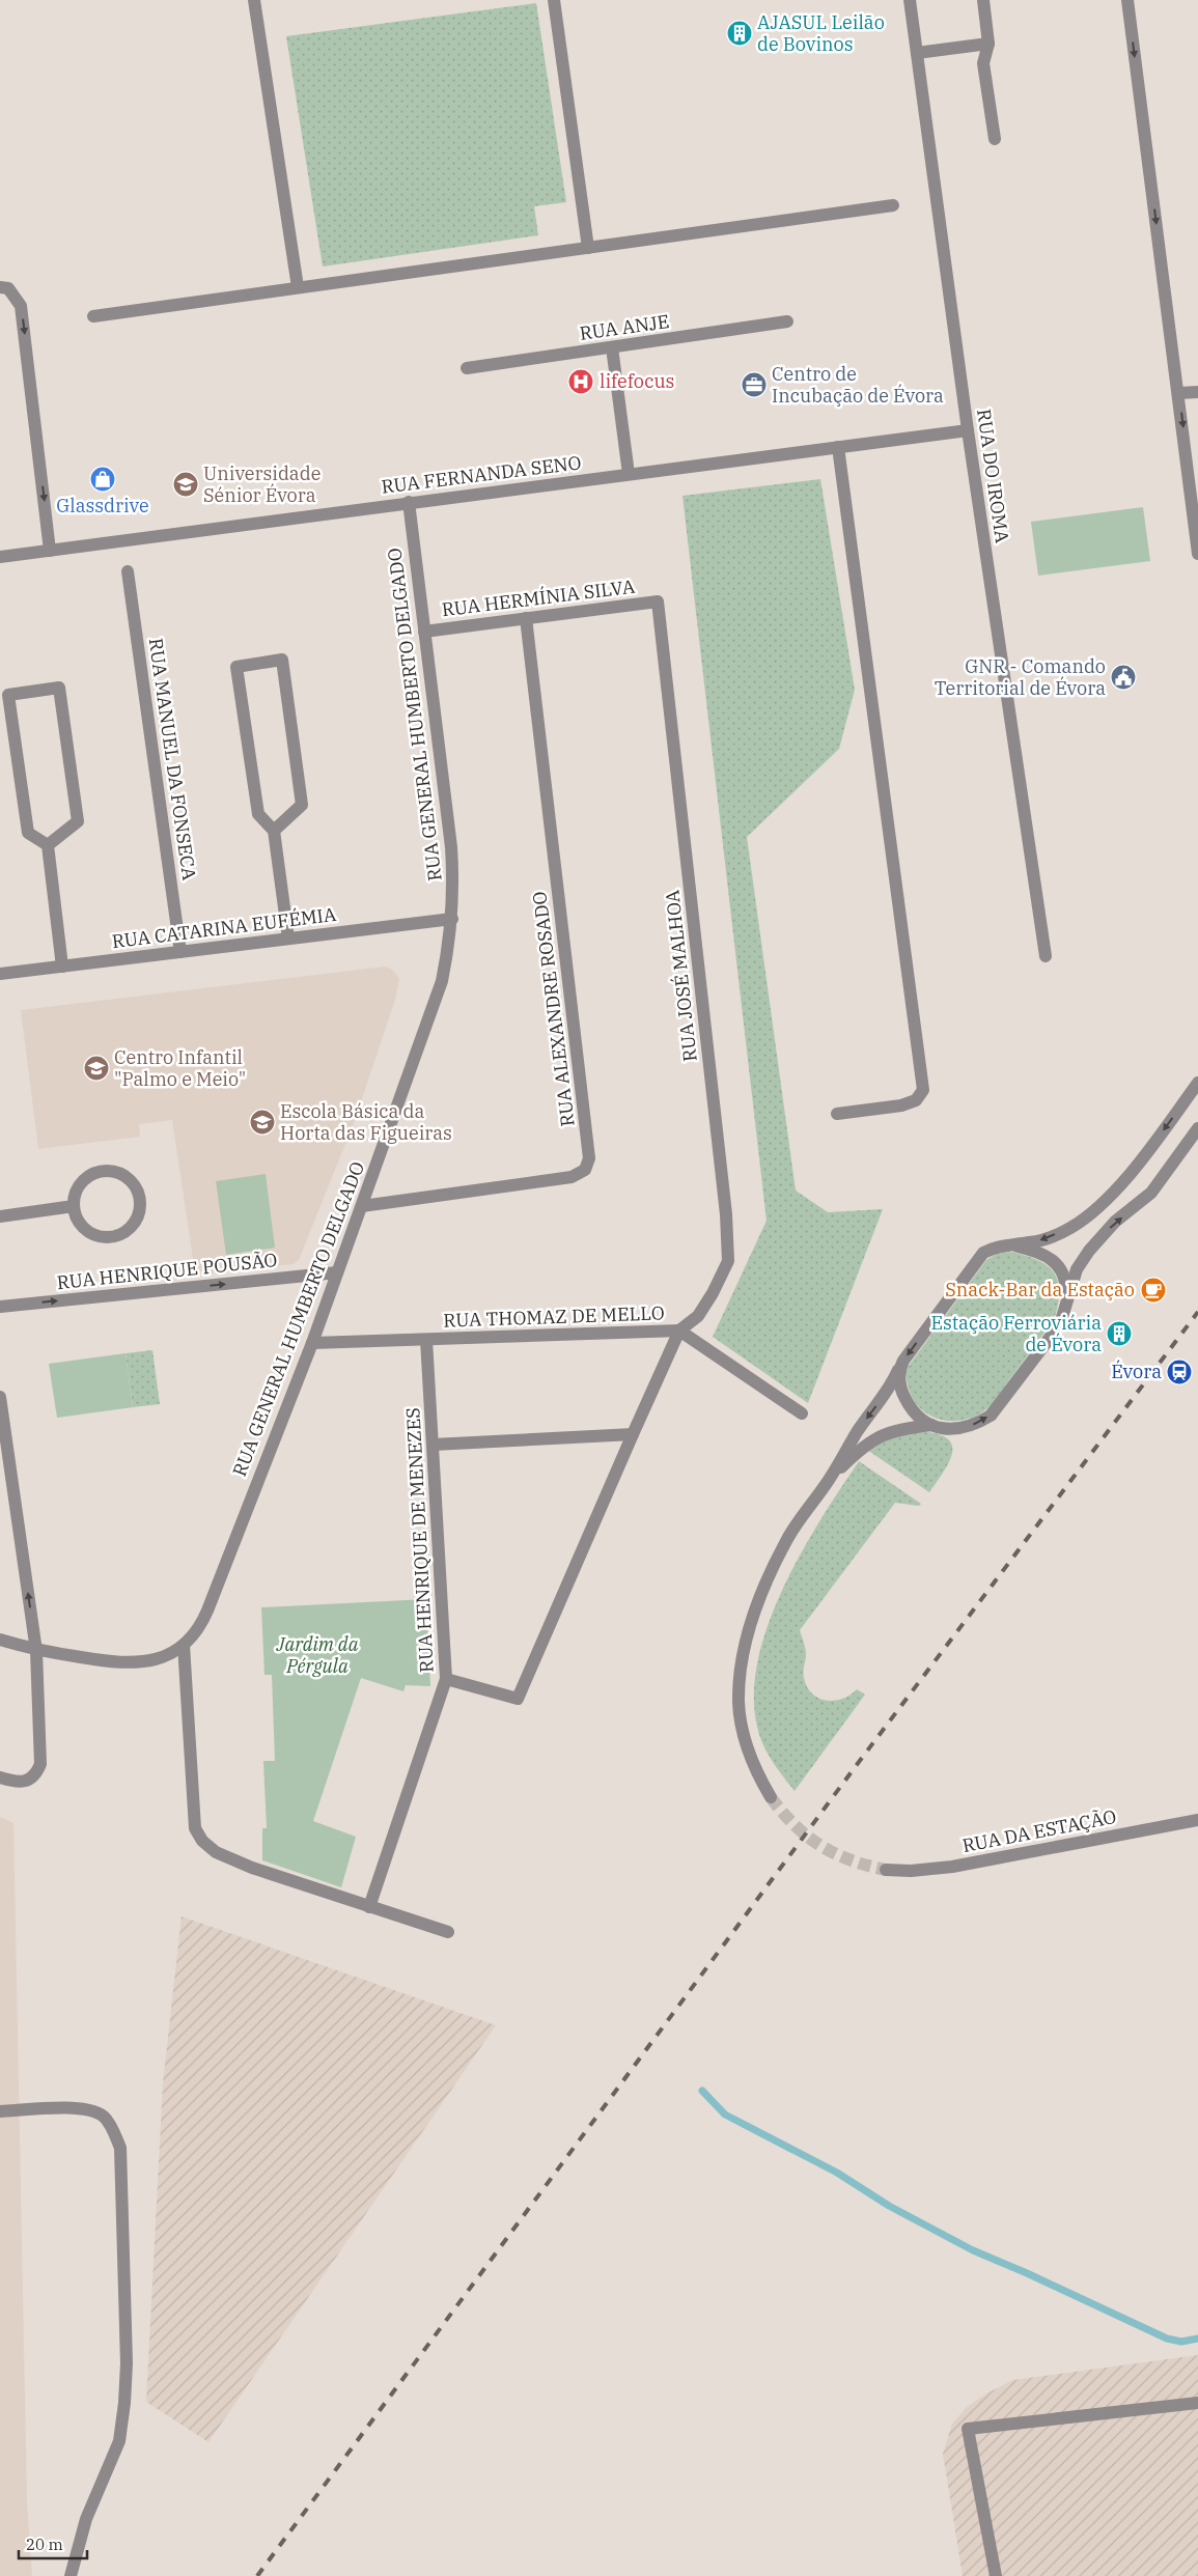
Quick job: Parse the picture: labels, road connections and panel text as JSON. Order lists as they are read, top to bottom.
{
  "streets": {
    "street": [
      "RUA ANJE",
      "RUA FERNANDA SENO",
      "RUA DO IROMA",
      "RUA HERMÍNIA SILVA",
      "RUA GENERAL HUMBERTO DELGADO",
      "RUA MANUEL DA FONSECA",
      "RUA CATARINA EUFÉMIA",
      "RUA JOSÉ MALHOA",
      "RUA ALEXANDRE ROSADO",
      "RUA HENRIQUE POUSÃO",
      "RUA THOMAZ DE MELLO",
      "RUA HENRIQUE DE MENEZES",
      "RUA DA ESTAÇÃO"
    ]
  },
  "crossings": [
    ["RUA FERNANDA SENO", "RUA DO IROMA"],
    ["RUA FERNANDA SENO", "RUA GENERAL HUMBERTO DELGADO"],
    ["RUA HERMÍNIA SILVA", "RUA GENERAL HUMBERTO DELGADO"],
    ["RUA HERMÍNIA SILVA", "RUA JOSÉ MALHOA"],
    ["RUA HERMÍNIA SILVA", "RUA ALEXANDRE ROSADO"],
    ["RUA GENERAL HUMBERTO DELGADO", "RUA CATARINA EUFÉMIA"],
    ["RUA GENERAL HUMBERTO DELGADO", "RUA ALEXANDRE ROSADO"],
    ["RUA GENERAL HUMBERTO DELGADO", "RUA HENRIQUE POUSÃO"],
    ["RUA GENERAL HUMBERTO DELGADO", "RUA THOMAZ DE MELLO"],
    ["RUA MANUEL DA FONSECA", "RUA CATARINA EUFÉMIA"],
    ["RUA JOSÉ MALHOA", "RUA THOMAZ DE MELLO"],
    ["RUA THOMAZ DE MELLO", "RUA HENRIQUE DE MENEZES"]
  ],
  "one_way": ["RUA HENRIQUE POUSÃO"],
  "parks": ["Jardim da Pérgula"],
  "places": {
    "building": ["AJASUL Leilão de Bovinos", "Estação Ferroviária de Évora"],
    "hospital": ["lifefocus"],
    "office": ["Centro de Incubação de Évora"],
    "shop": ["Glassdrive"],
    "school or university": ["Universidade Sénior Évora", "Centro Infantil \"Palmo e Meio\"", "Escola Básica da Horta das Figueiras"],
    "public building": ["GNR - Comando Territorial de Évora"],
    "cafe": ["Snack-Bar da Estação"],
    "station": ["Évora"]
  },
  "scale_bar": "20 m"
}
